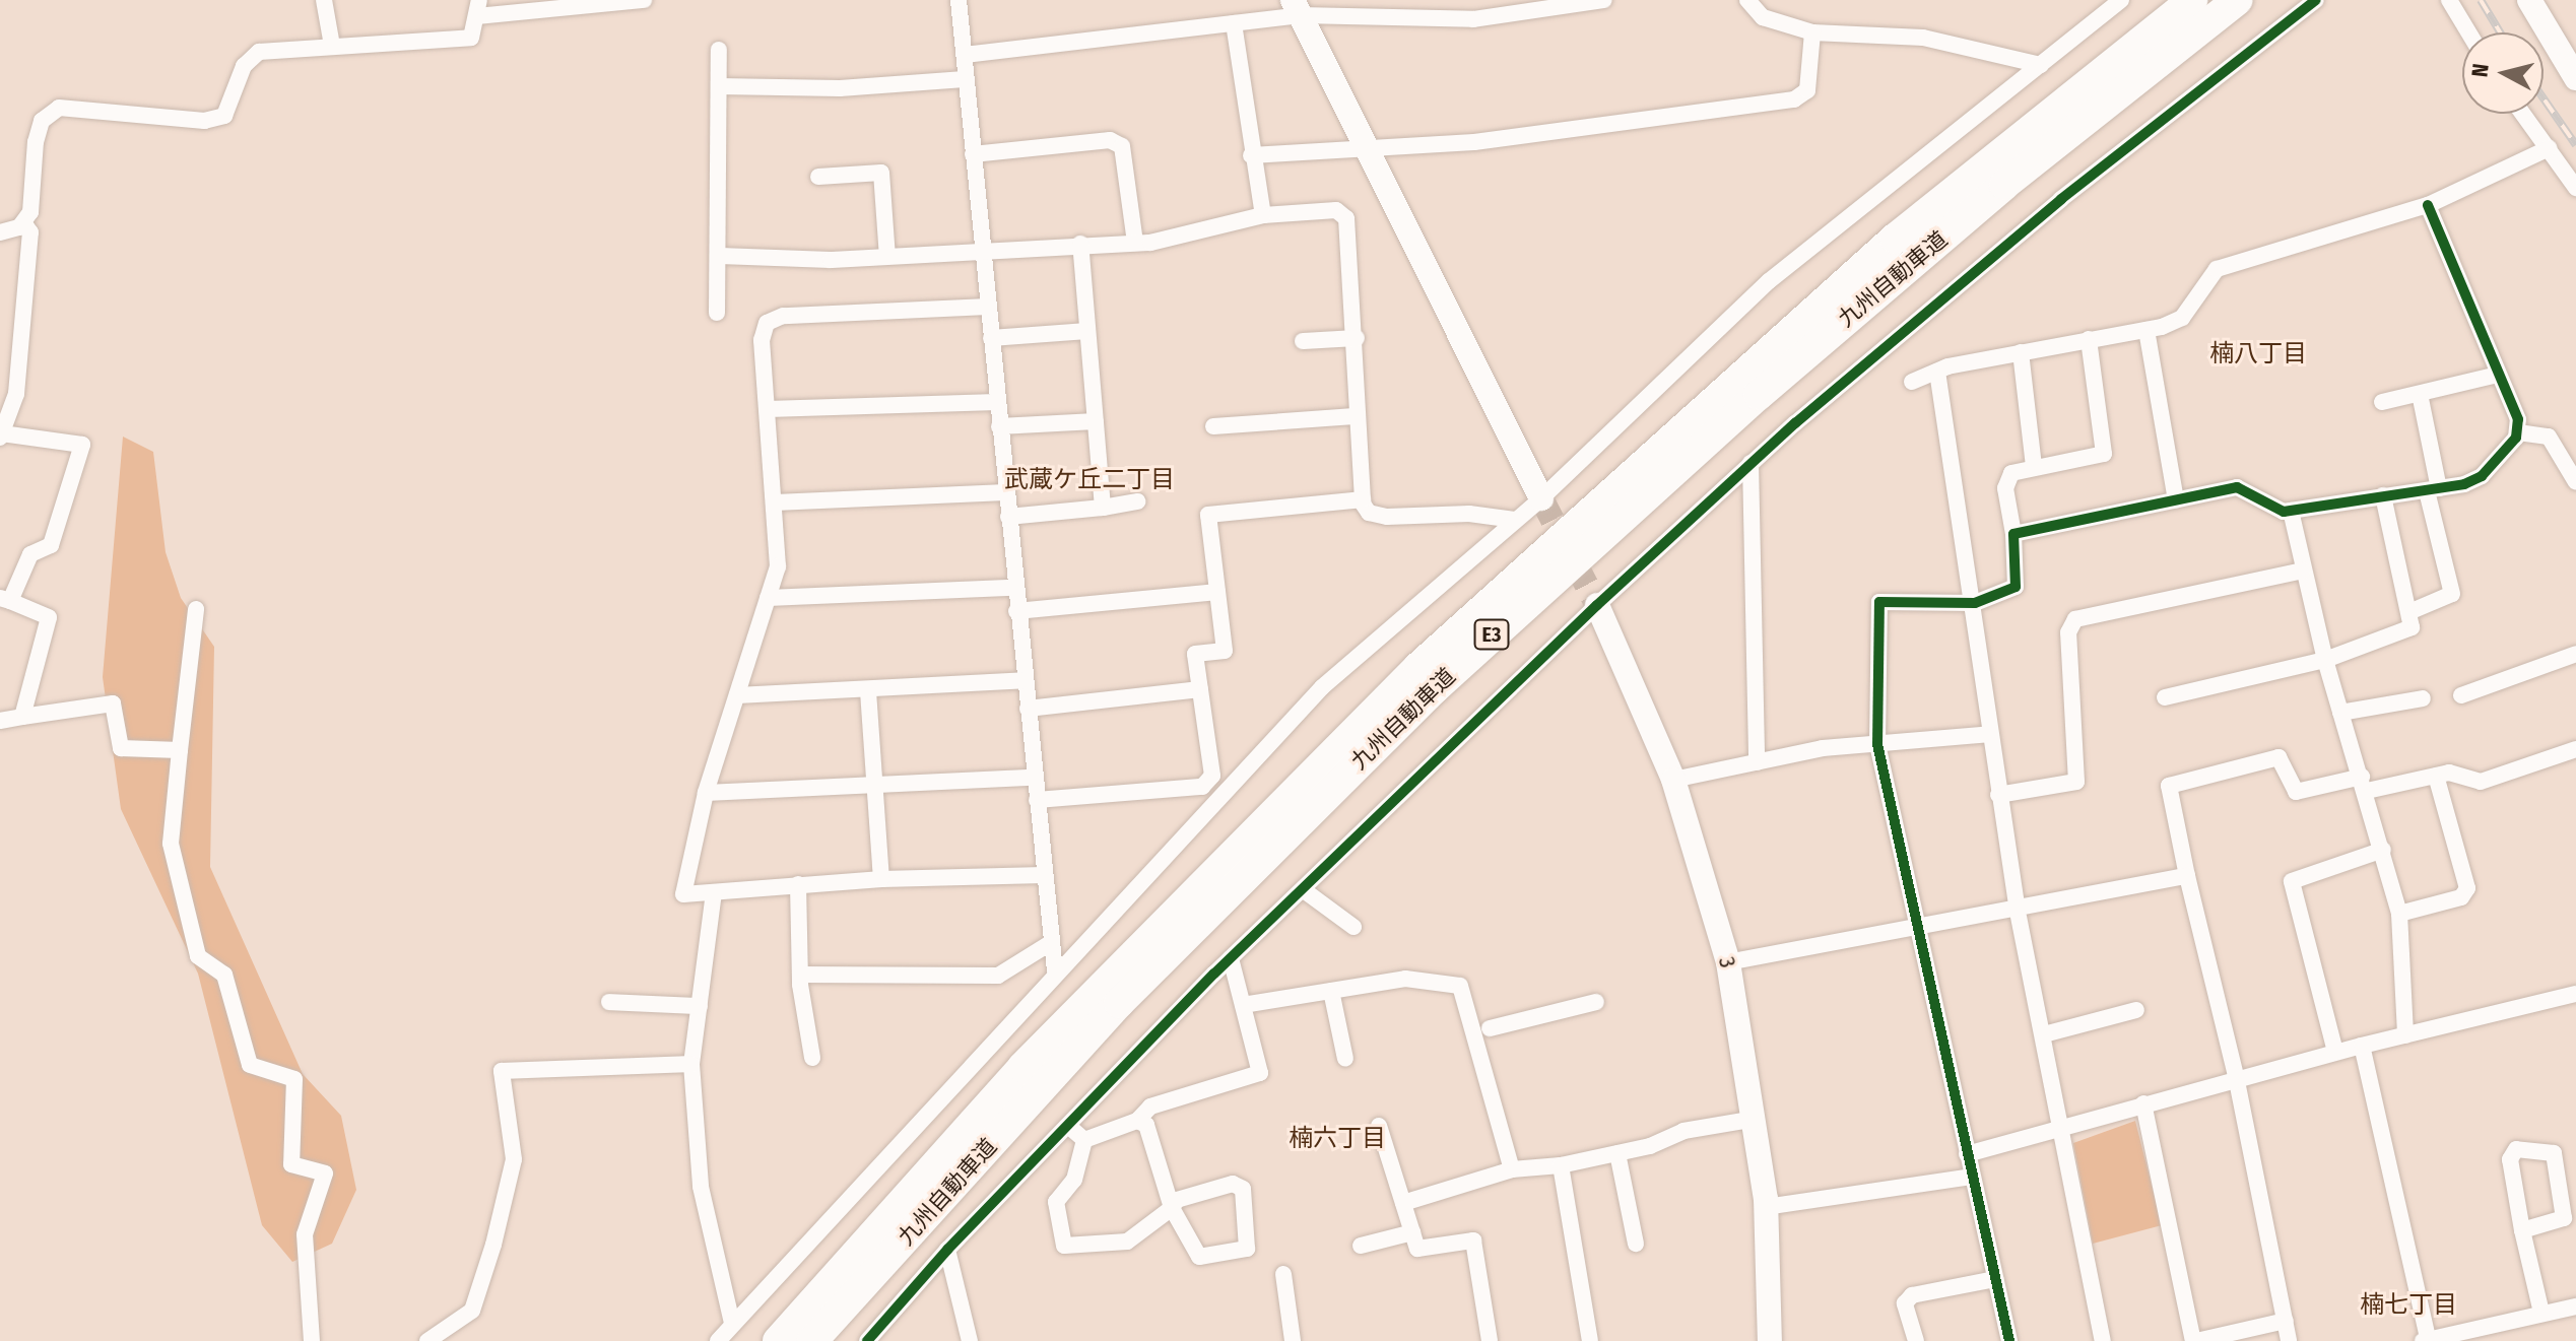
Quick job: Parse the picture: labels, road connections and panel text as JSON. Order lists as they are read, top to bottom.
{
  "streets": {
    "highway": ["九州自動車道", "E3"],
    "street": ["3"]
  },
  "districts": [
    "楠八丁目",
    "武蔵ケ丘二丁目",
    "楠六丁目",
    "楠七丁目"
  ],
  "north": "left"
}
